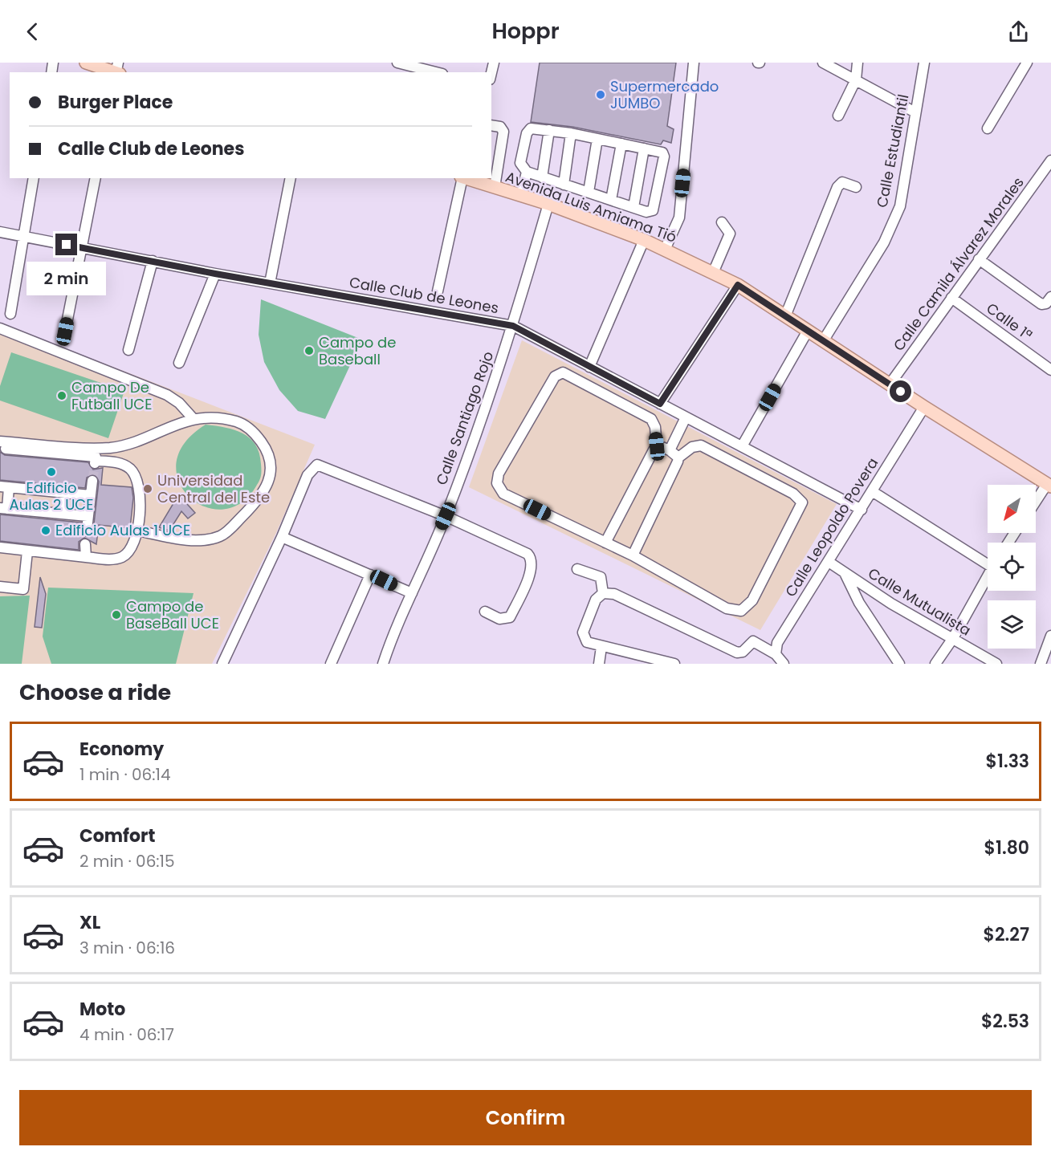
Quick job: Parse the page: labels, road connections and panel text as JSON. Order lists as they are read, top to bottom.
{
  "streets": {
    "main road": ["Avenida Luis Amiama Tió"],
    "street": [
      "Calle Estudiantil",
      "Calle Camila Álvarez Morales",
      "Calle Club de Leones",
      "Calle 1ª",
      "Calle Santiago Rojo",
      "Calle Leopoldo Povera",
      "Calle Mutualista"
    ]
  },
  "crossings": [
    ["Calle Estudiantil", "Avenida Luis Amiama Tió"],
    ["Avenida Luis Amiama Tió", "Calle Camila Álvarez Morales"],
    ["Avenida Luis Amiama Tió", "Calle Santiago Rojo"],
    ["Avenida Luis Amiama Tió", "Calle Leopoldo Povera"],
    ["Calle Camila Álvarez Morales", "Calle 1ª"],
    ["Calle Club de Leones", "Calle Santiago Rojo"],
    ["Calle Club de Leones", "Calle Leopoldo Povera"],
    ["Calle Leopoldo Povera", "Calle Mutualista"]
  ],
  "places": [
    "Supermercado JUMBO",
    "Campo de Baseball",
    "Campo De Futball UCE",
    "Edificio Aulas 2 UCE",
    "Universidad Central del Este",
    "Edificio Aulas 1 UCE",
    "Campo de BaseBall UCE"
  ],
  "north": "bottom left",
  "page": {
    "header": "Hoppr",
    "banner": ["Burger Place", "Calle Club de Leones"],
    "bubble": "2 min",
    "heading": "Choose a ride",
    "list": [
      {
        "name": "Economy",
        "note": "1 min · 06:14",
        "value": "$1.33"
      },
      {
        "name": "Comfort",
        "note": "2 min · 06:15",
        "value": "$1.80"
      },
      {
        "name": "XL",
        "note": "3 min · 06:16",
        "value": "$2.27"
      },
      {
        "name": "Moto",
        "note": "4 min · 06:17",
        "value": "$2.53"
      }
    ],
    "buttons": "Confirm"
  }
}
